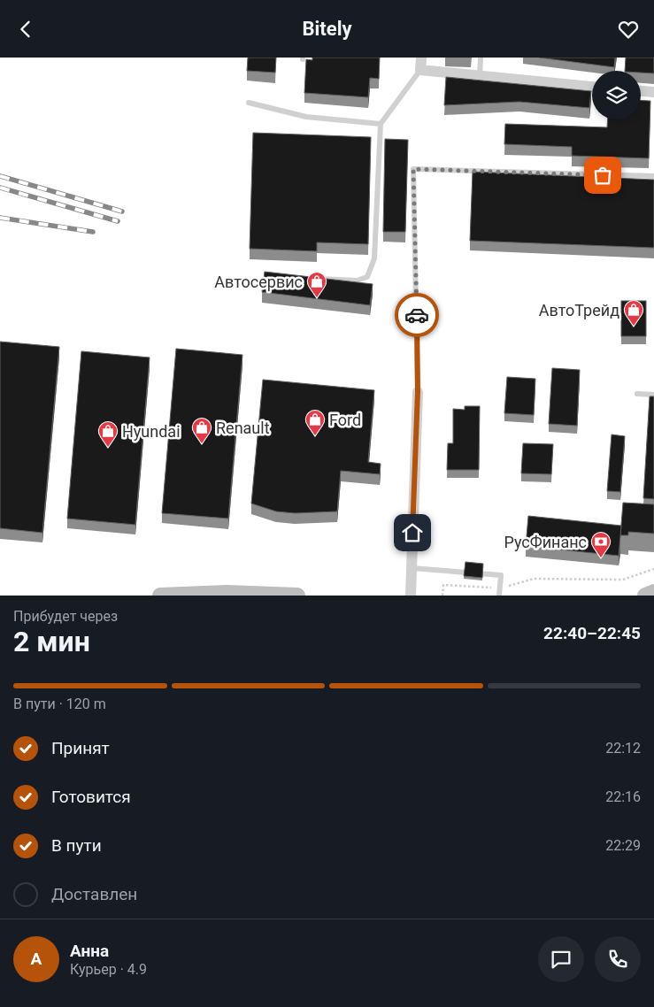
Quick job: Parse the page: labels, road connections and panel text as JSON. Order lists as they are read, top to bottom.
{
  "places": {
    "shop": [
      "Автосервис",
      "АвтоТрейд",
      "Ford",
      "Renault",
      "Hyundai"
    ],
    "bank": ["РусФинанс"]
  },
  "page": {
    "header": "Bitely",
    "heading": ["2 мин", "Прибудет через", "22:40–22:45"],
    "panel": ["Анна", "Курьер · 4.9"],
    "bar": "В пути · 120 m",
    "list": [
      ["Принят", "22:12"],
      ["Готовится", "22:16"],
      ["В пути", "22:29"],
      "Доставлен"
    ],
    "round": "А"
  }
}
